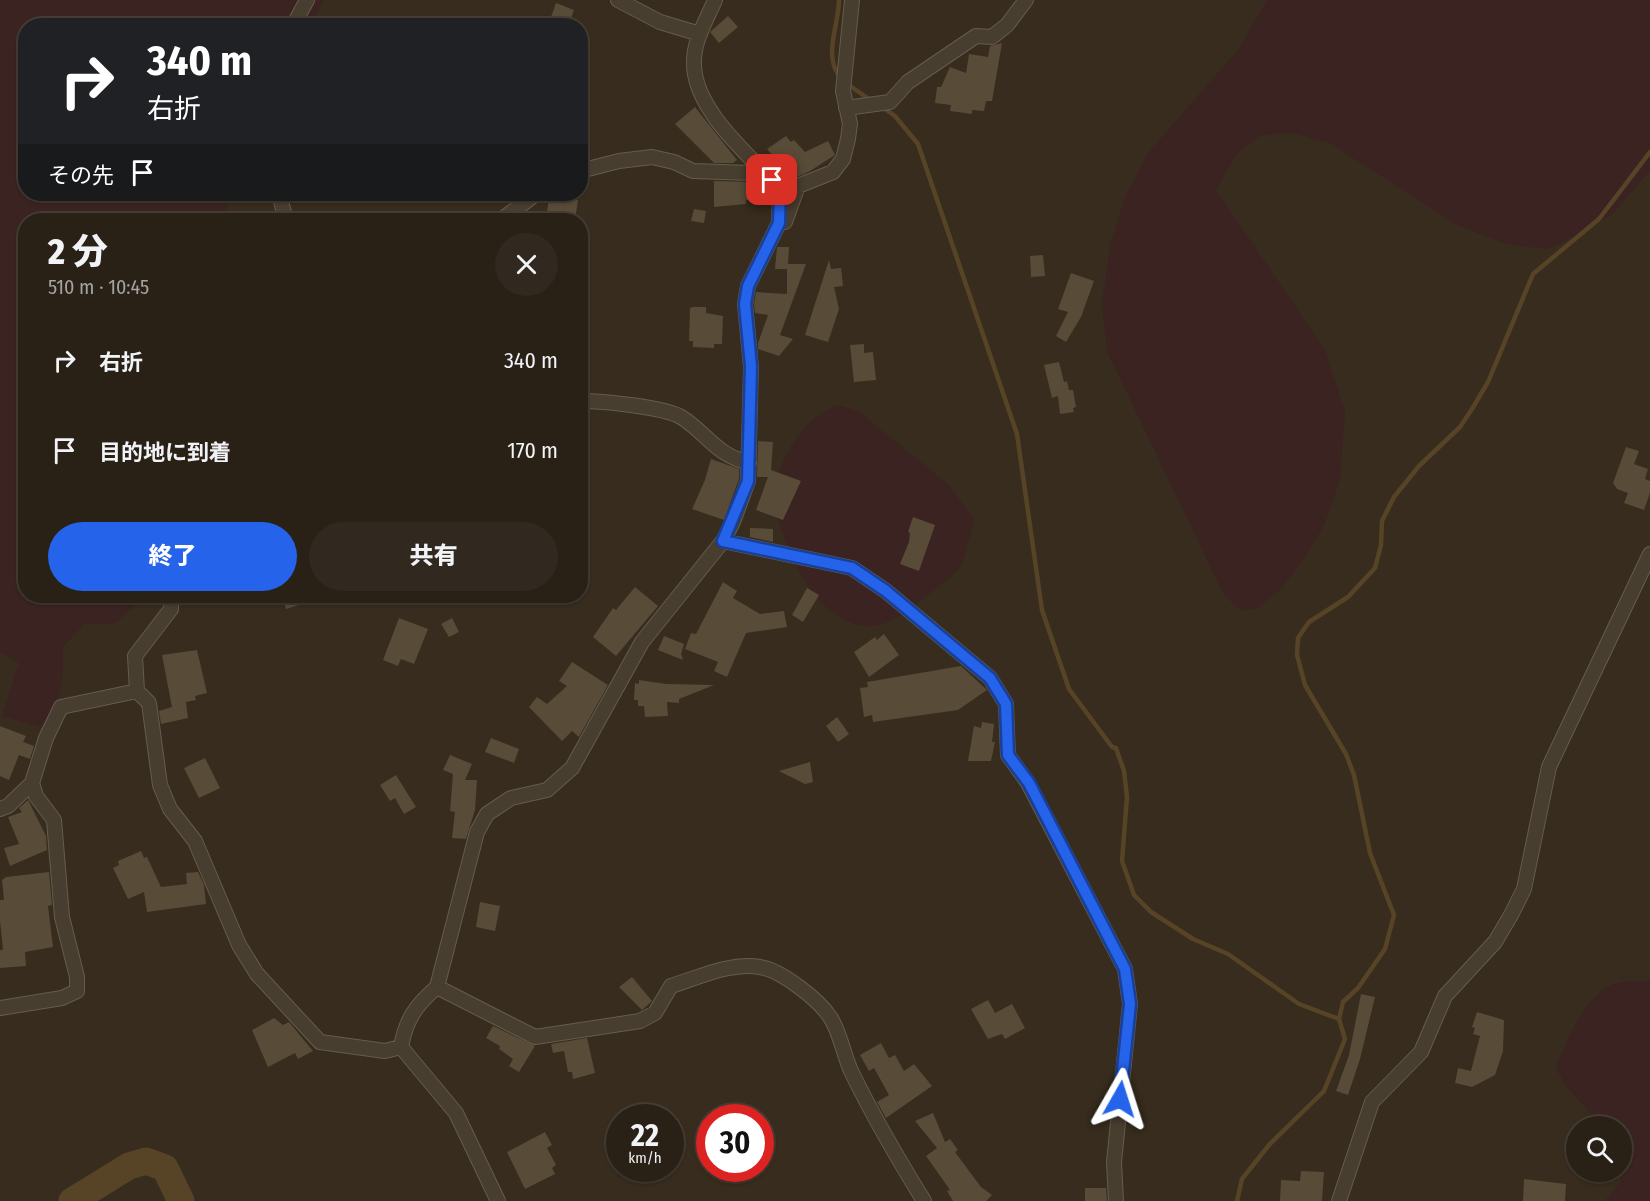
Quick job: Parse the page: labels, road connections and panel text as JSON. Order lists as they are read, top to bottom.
{
  "page": {
    "turn": ["340 m", "右折"],
    "then": "その先",
    "heading": ["2 分", "510 m · 10:45"],
    "list": [
      {
        "name": "右折",
        "value": "340 m"
      },
      {
        "name": "目的地に到着",
        "value": "170 m"
      }
    ],
    "buttons": ["終了", "共有"],
    "speed": "22 km/h",
    "limit": "30"
  }
}
